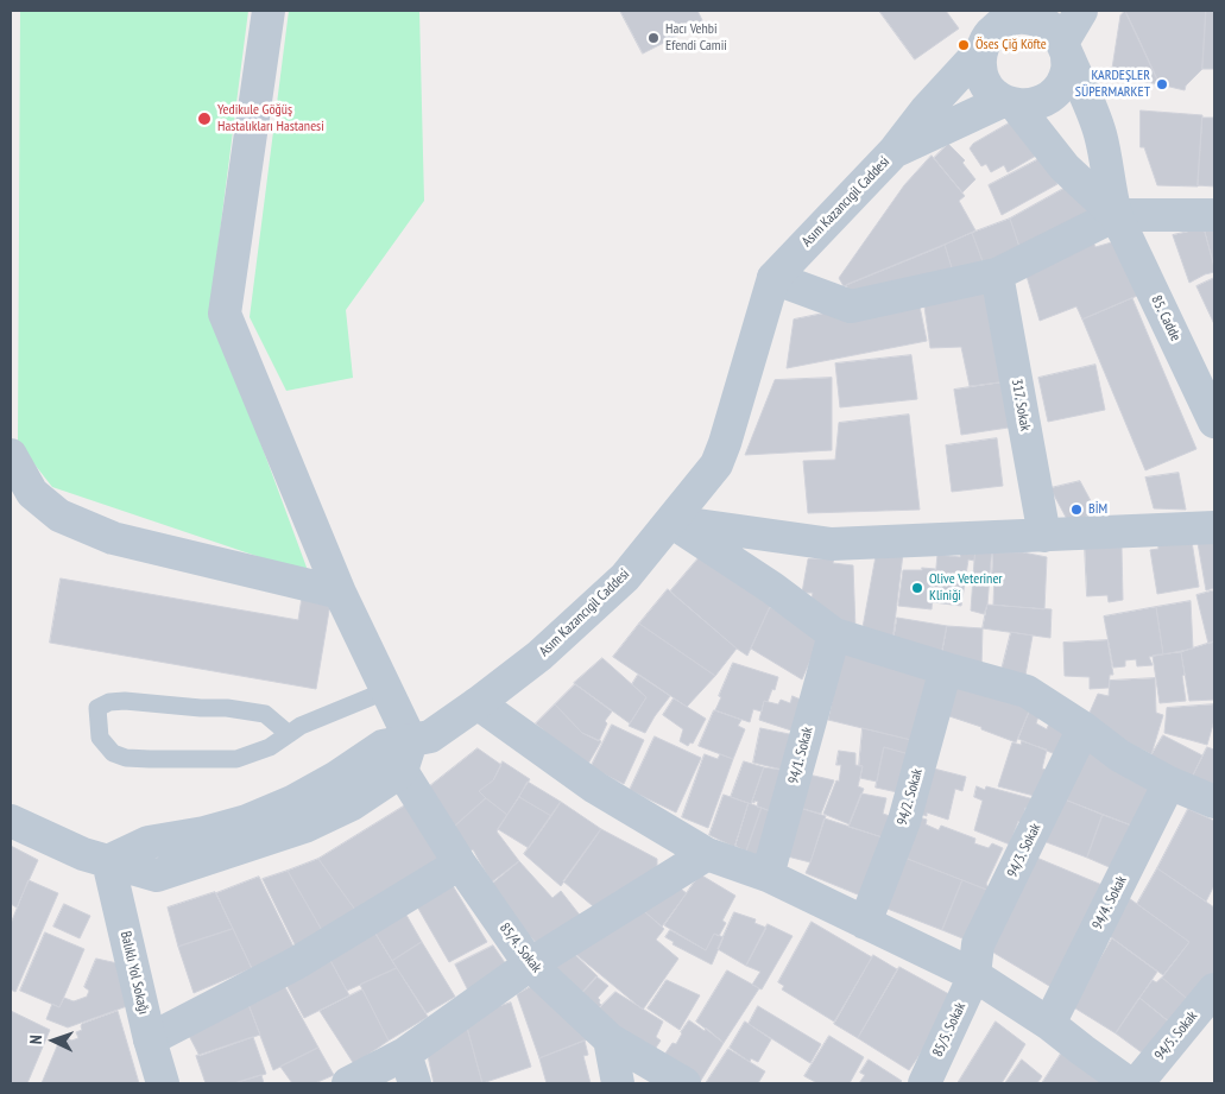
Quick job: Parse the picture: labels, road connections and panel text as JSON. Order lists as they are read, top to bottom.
{
  "streets": {
    "street": [
      "Asım Kazancıgil Caddesi",
      "85. Cadde",
      "317. Sokak",
      "94/1. Sokak",
      "94/2. Sokak",
      "94/3. Sokak",
      "94/4. Sokak",
      "85/4. Sokak",
      "Balıklı Yol Sokağı",
      "85/5. Sokak",
      "94/5. Sokak"
    ]
  },
  "crossings": [
    ["Asım Kazancıgil Caddesi", "85/4. Sokak"],
    ["Asım Kazancıgil Caddesi", "Balıklı Yol Sokağı"],
    ["94/3. Sokak", "85/5. Sokak"]
  ],
  "places": [
    "Hacı Vehbi Efendi Camii",
    "Öses Çiğ Köfte",
    "KARDEŞLER SÜPERMARKET",
    "Yedikule Göğüş Hastalıkları Hastanesi",
    "BİM",
    "Olive Veteriner Kliniği"
  ],
  "north": "left"
}
